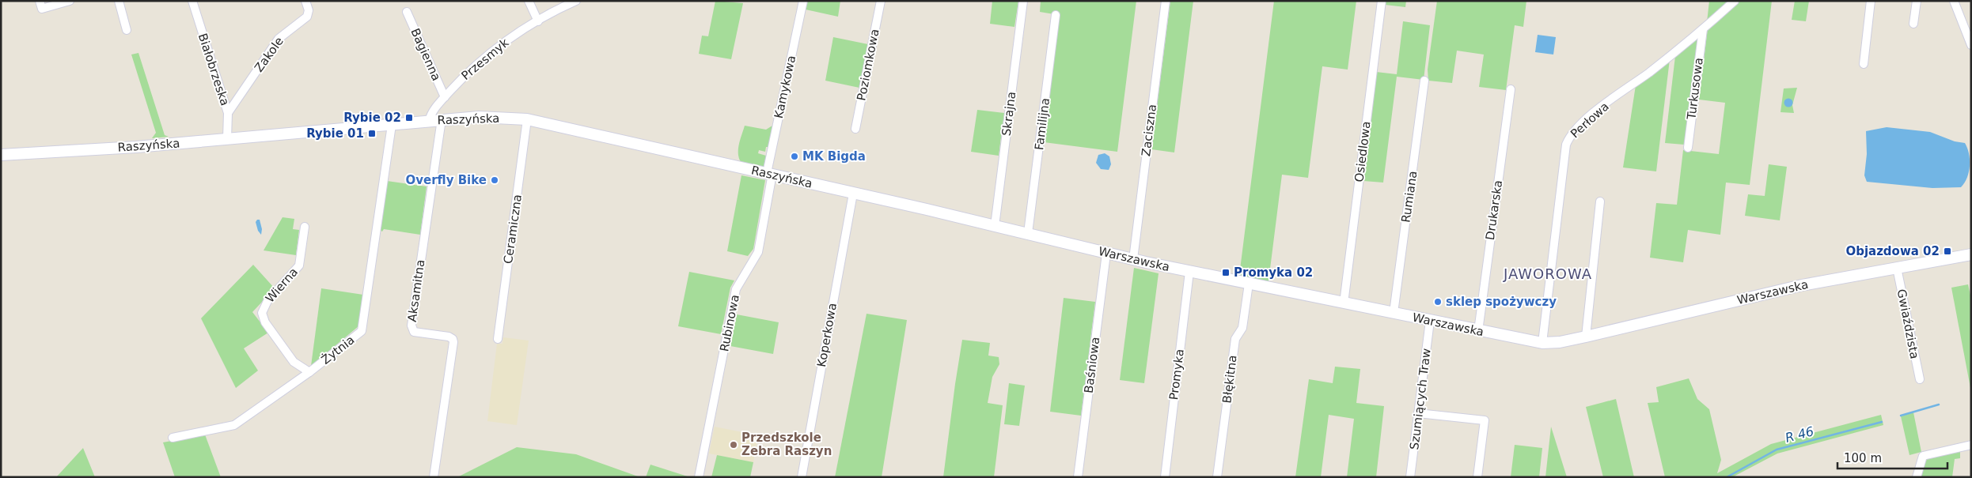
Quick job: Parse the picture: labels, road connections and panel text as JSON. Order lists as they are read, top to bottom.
{
  "streets": {
    "street": [
      "Zakole",
      "Bagienna",
      "Przesmyk",
      "Poziomkowa",
      "Białobrzeska",
      "Kamykowa",
      "Turkusowa",
      "Skrajna",
      "Raszyńska",
      "Perłowa",
      "Familijna",
      "Zaciszna",
      "Osiedlowa",
      "Rumiana",
      "Drukarska",
      "Ceramiczna",
      "Warszawska",
      "Wierna",
      "Aksamitna",
      "Rubinowa",
      "Gwiaździsta",
      "Koperkowa",
      "Żytnia",
      "Baśniowa",
      "Promyka",
      "Błękitna",
      "Szumiących Traw"
    ]
  },
  "crossings": [
    ["Zakole", "Białobrzeska"],
    ["Bagienna", "Przesmyk"],
    ["Przesmyk", "Raszyńska"],
    ["Białobrzeska", "Raszyńska"],
    ["Kamykowa", "Raszyńska"],
    ["Kamykowa", "Rubinowa"],
    ["Turkusowa", "Perłowa"],
    ["Skrajna", "Warszawska"],
    ["Raszyńska", "Ceramiczna"],
    ["Raszyńska", "Warszawska"],
    ["Raszyńska", "Aksamitna"],
    ["Raszyńska", "Rubinowa"],
    ["Raszyńska", "Koperkowa"],
    ["Raszyńska", "Żytnia"],
    ["Perłowa", "Warszawska"],
    ["Familijna", "Warszawska"],
    ["Zaciszna", "Warszawska"],
    ["Osiedlowa", "Warszawska"],
    ["Rumiana", "Warszawska"],
    ["Drukarska", "Warszawska"],
    ["Warszawska", "Gwiaździsta"],
    ["Warszawska", "Baśniowa"],
    ["Warszawska", "Promyka"],
    ["Warszawska", "Błękitna"],
    ["Warszawska", "Szumiących Traw"],
    ["Wierna", "Żytnia"]
  ],
  "districts": ["JAWOROWA"],
  "water": ["R 46"],
  "places": {
    "transit": [
      "Rybie 02",
      "Rybie 01",
      "Objazdowa 02",
      "Promyka 02"
    ],
    "other": [
      "MK Bigda",
      "Overfly Bike",
      "sklep spożywczy",
      "Przedszkole Zebra Raszyn"
    ]
  },
  "scale_bar": "100 m"
}
